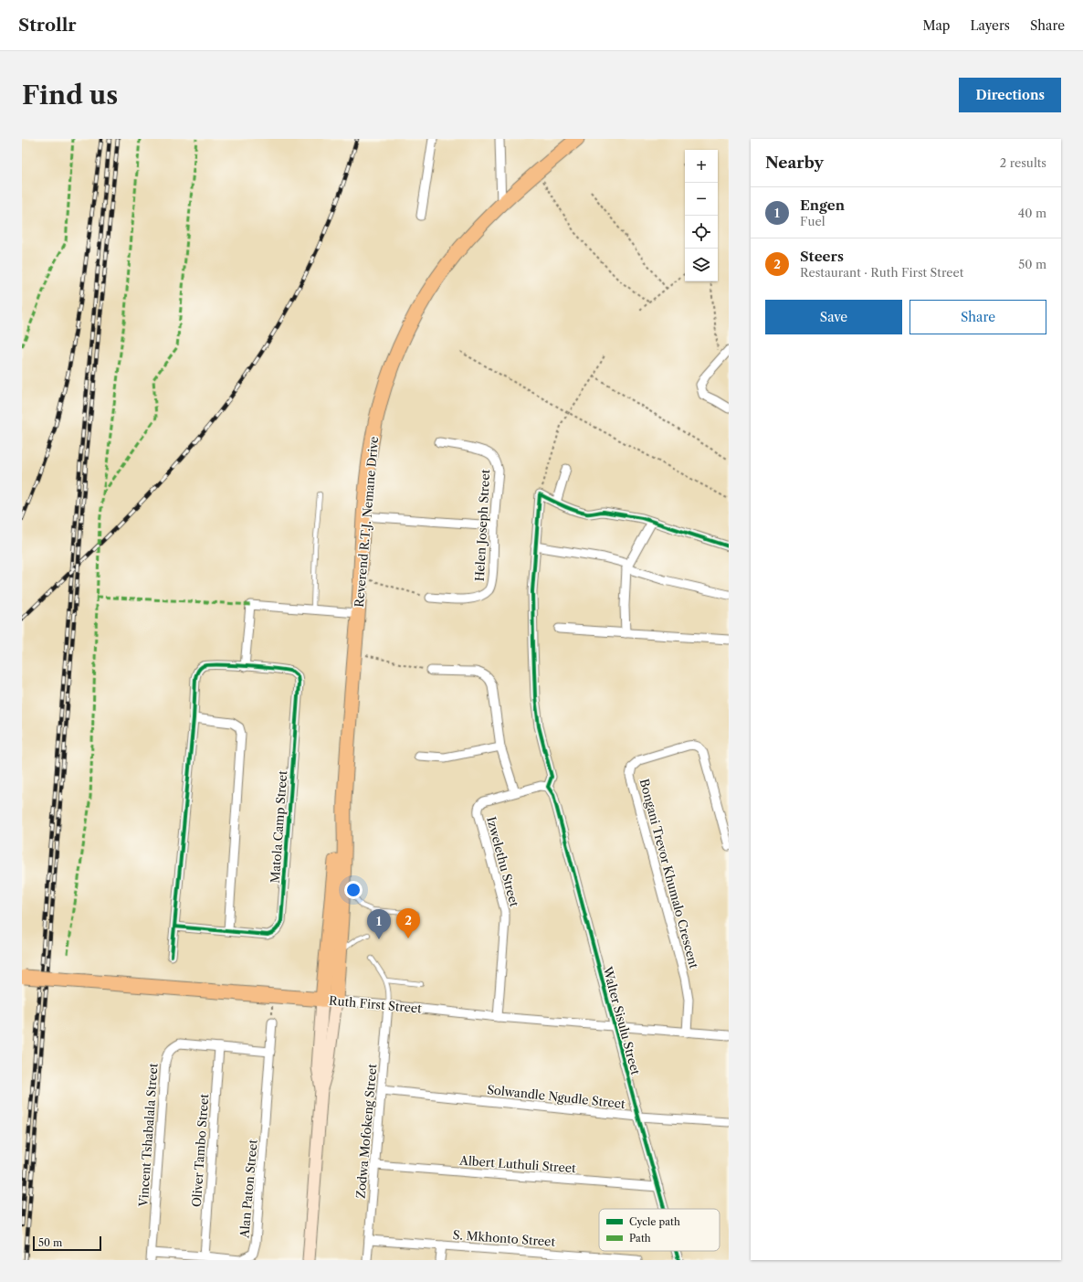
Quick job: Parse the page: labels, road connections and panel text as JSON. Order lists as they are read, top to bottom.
{
  "streets": {
    "main road": ["Reverend R.T.J. Nemane Drive", "Ruth First Street"],
    "street": [
      "Helen Joseph Street",
      "Matola Camp Street",
      "Izwelethu Street",
      "Bongani Trevor Khumalo Crescent",
      "Walter Sisulu Street",
      "Solwandle Ngudle Street",
      "Zodwa Mofokeng Street",
      "Vincent Tshabalala Street",
      "Oliver Tambo Street",
      "Albert Luthuli Street",
      "Alan Paton Street",
      "S. Mkhonto Street"
    ]
  },
  "crossings": [
    ["Reverend R.T.J. Nemane Drive", "Ruth First Street"],
    ["Izwelethu Street", "Ruth First Street"],
    ["Izwelethu Street", "Walter Sisulu Street"],
    ["Bongani Trevor Khumalo Crescent", "Ruth First Street"],
    ["Ruth First Street", "Walter Sisulu Street"],
    ["Ruth First Street", "Zodwa Mofokeng Street"],
    ["Walter Sisulu Street", "Solwandle Ngudle Street"],
    ["Walter Sisulu Street", "Albert Luthuli Street"],
    ["Solwandle Ngudle Street", "Zodwa Mofokeng Street"],
    ["Zodwa Mofokeng Street", "Albert Luthuli Street"],
    ["Zodwa Mofokeng Street", "S. Mkhonto Street"],
    ["Vincent Tshabalala Street", "Oliver Tambo Street"],
    ["Vincent Tshabalala Street", "Alan Paton Street"],
    ["Oliver Tambo Street", "Alan Paton Street"]
  ],
  "legend": ["Cycle path", "Path"],
  "scale_bar": "50 m",
  "page": {
    "header": "Strollr",
    "nav": ["Map", "Layers", "Share"],
    "buttons": [
      "Directions",
      ["Save", "Share"]
    ],
    "title": "Find us",
    "heading": ["Nearby", "2 results"],
    "map_buttons": ["+", "−"],
    "list": [
      {
        "mark": "1",
        "name": "Engen",
        "note": "Fuel",
        "value": "40 m"
      },
      {
        "mark": "2",
        "name": "Steers",
        "note": "Restaurant · Ruth First Street",
        "value": "50 m"
      }
    ],
    "pins": ["2", "1"],
    "scale": "50 m"
  }
}
